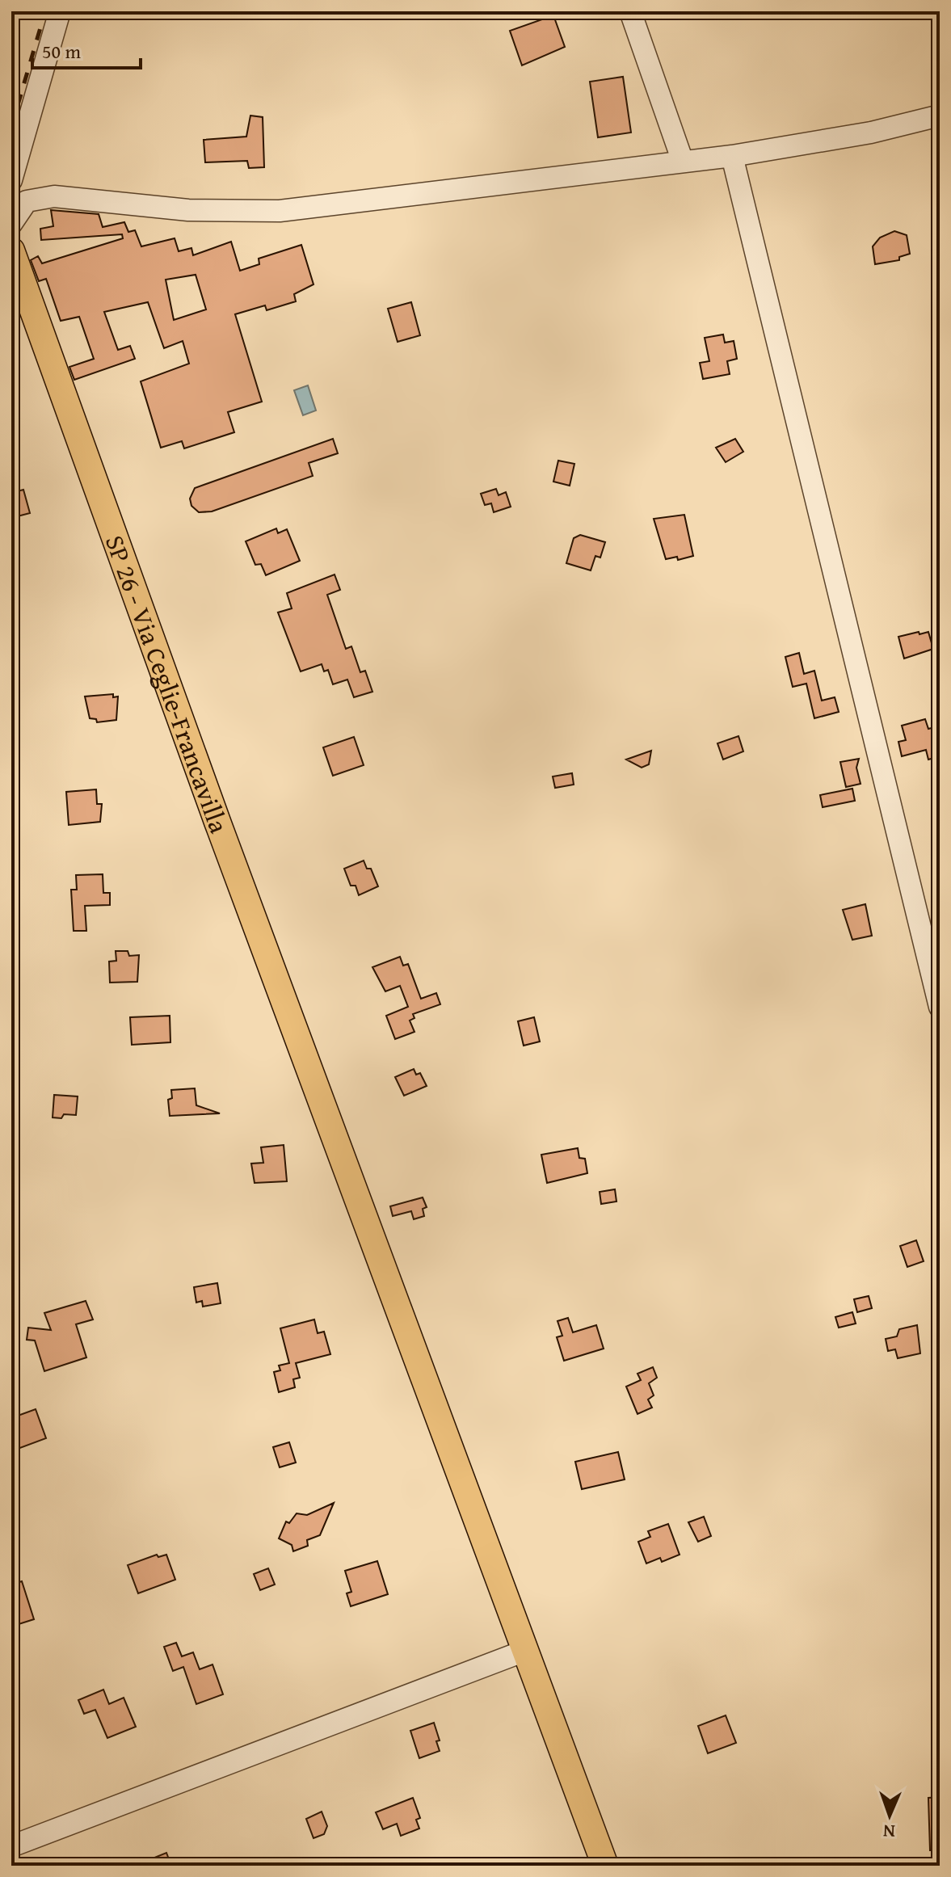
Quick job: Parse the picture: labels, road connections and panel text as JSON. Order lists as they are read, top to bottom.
{
  "streets": {
    "main road": ["SP 26 - Via Ceglie-Francavilla"]
  },
  "scale_bar": "50 m",
  "north": "bottom"
}
